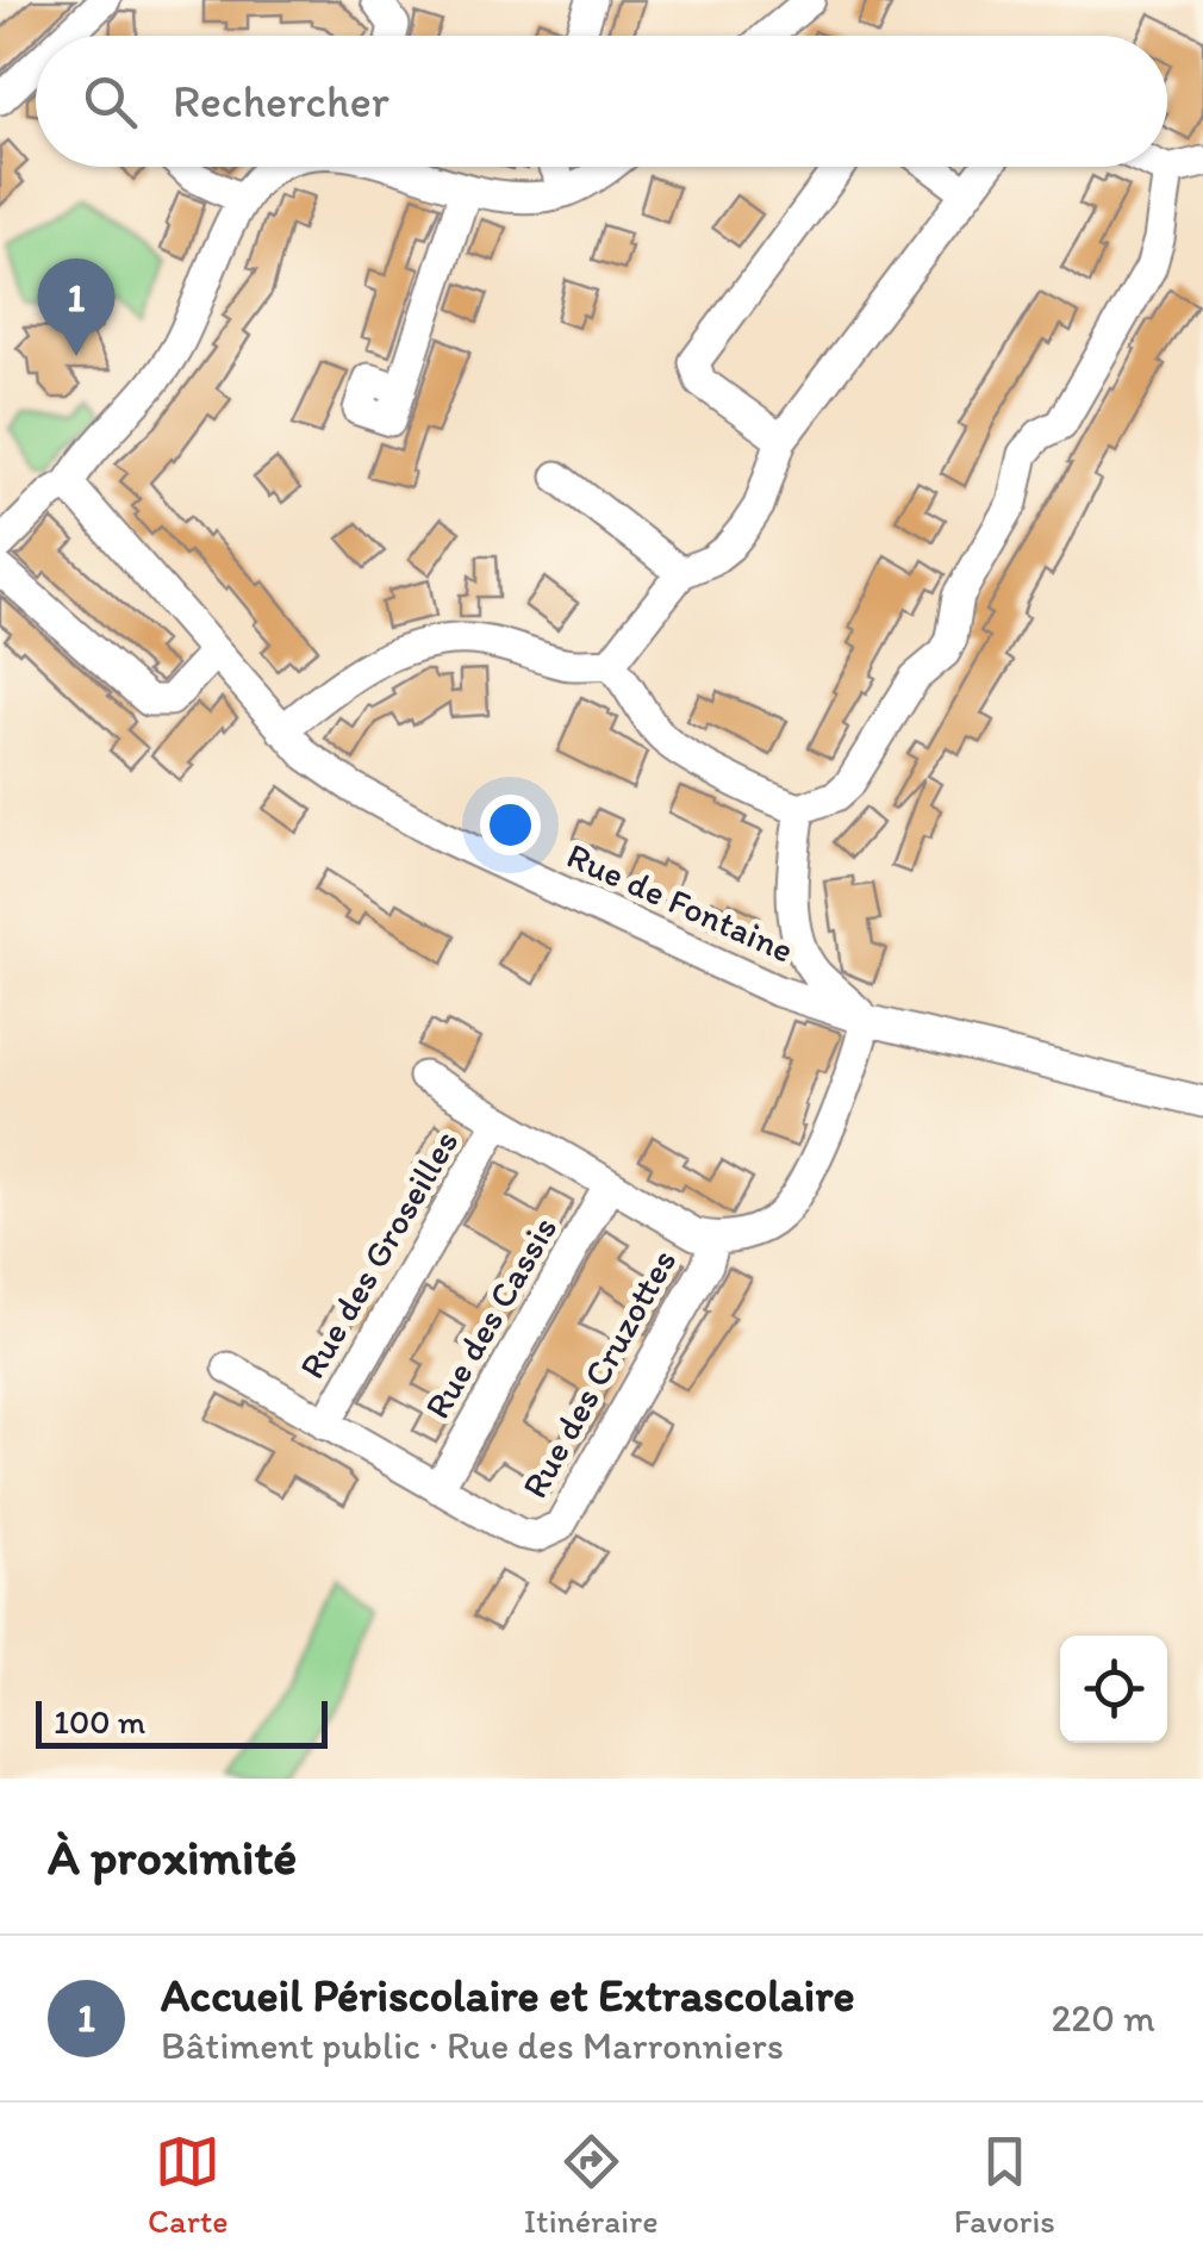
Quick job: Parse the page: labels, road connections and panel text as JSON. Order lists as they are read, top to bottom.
{
  "streets": {
    "street": [
      "Rue de Fontaine",
      "Rue des Groseilles",
      "Rue des Cassis",
      "Rue des Cruzottes"
    ]
  },
  "crossings": [
    ["Rue des Groseilles", "Rue des Cruzottes"],
    ["Rue des Cassis", "Rue des Cruzottes"]
  ],
  "scale_bar": "100 m",
  "page": {
    "search": "Rechercher",
    "pins": "1",
    "scale": "100 m",
    "heading": "À proximité",
    "list": [
      {
        "mark": "1",
        "name": "Accueil Périscolaire et Extrascolaire",
        "note": "Bâtiment public · Rue des Marronniers",
        "value": "220 m"
      }
    ],
    "nav": ["Carte", "Itinéraire", "Favoris"]
  }
}
